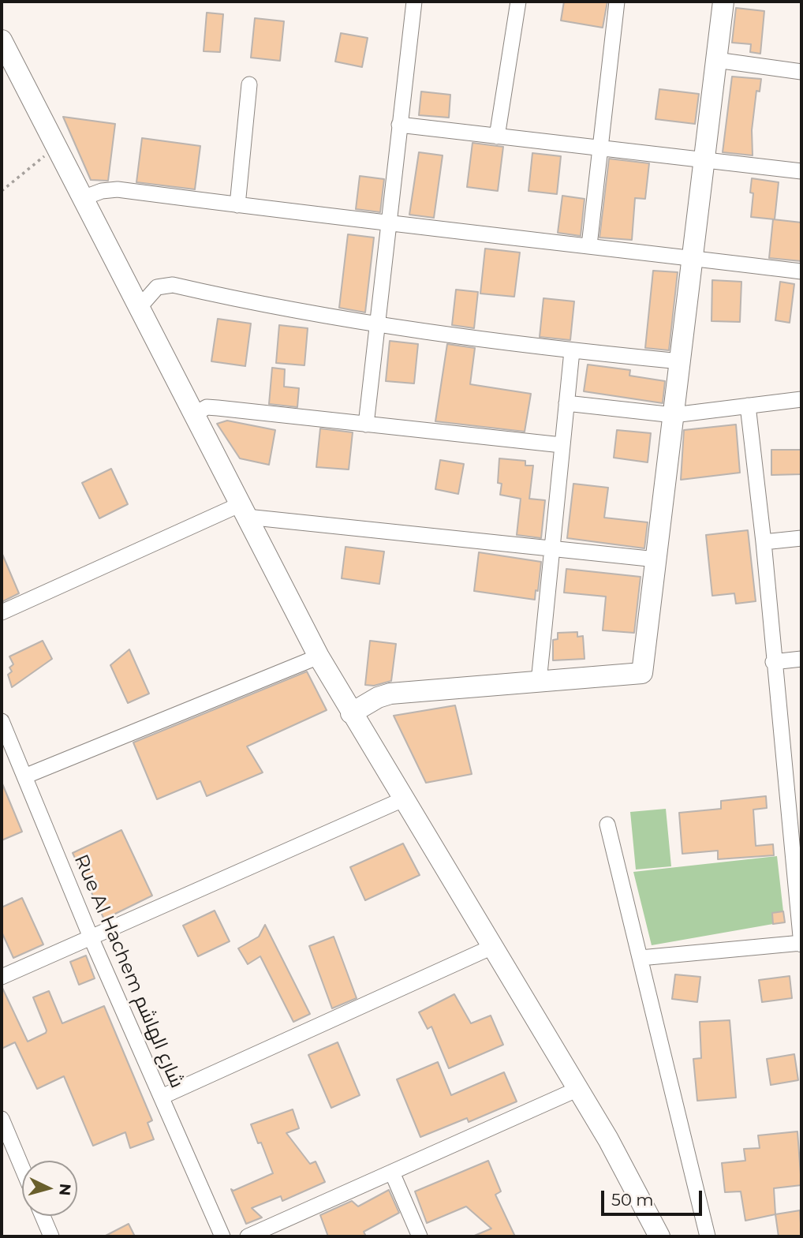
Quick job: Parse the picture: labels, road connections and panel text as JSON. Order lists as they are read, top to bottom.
{
  "streets": {
    "street": ["Rue Al Hachem شارع الهاشم"]
  },
  "scale_bar": "50 m",
  "north": "right"
}
